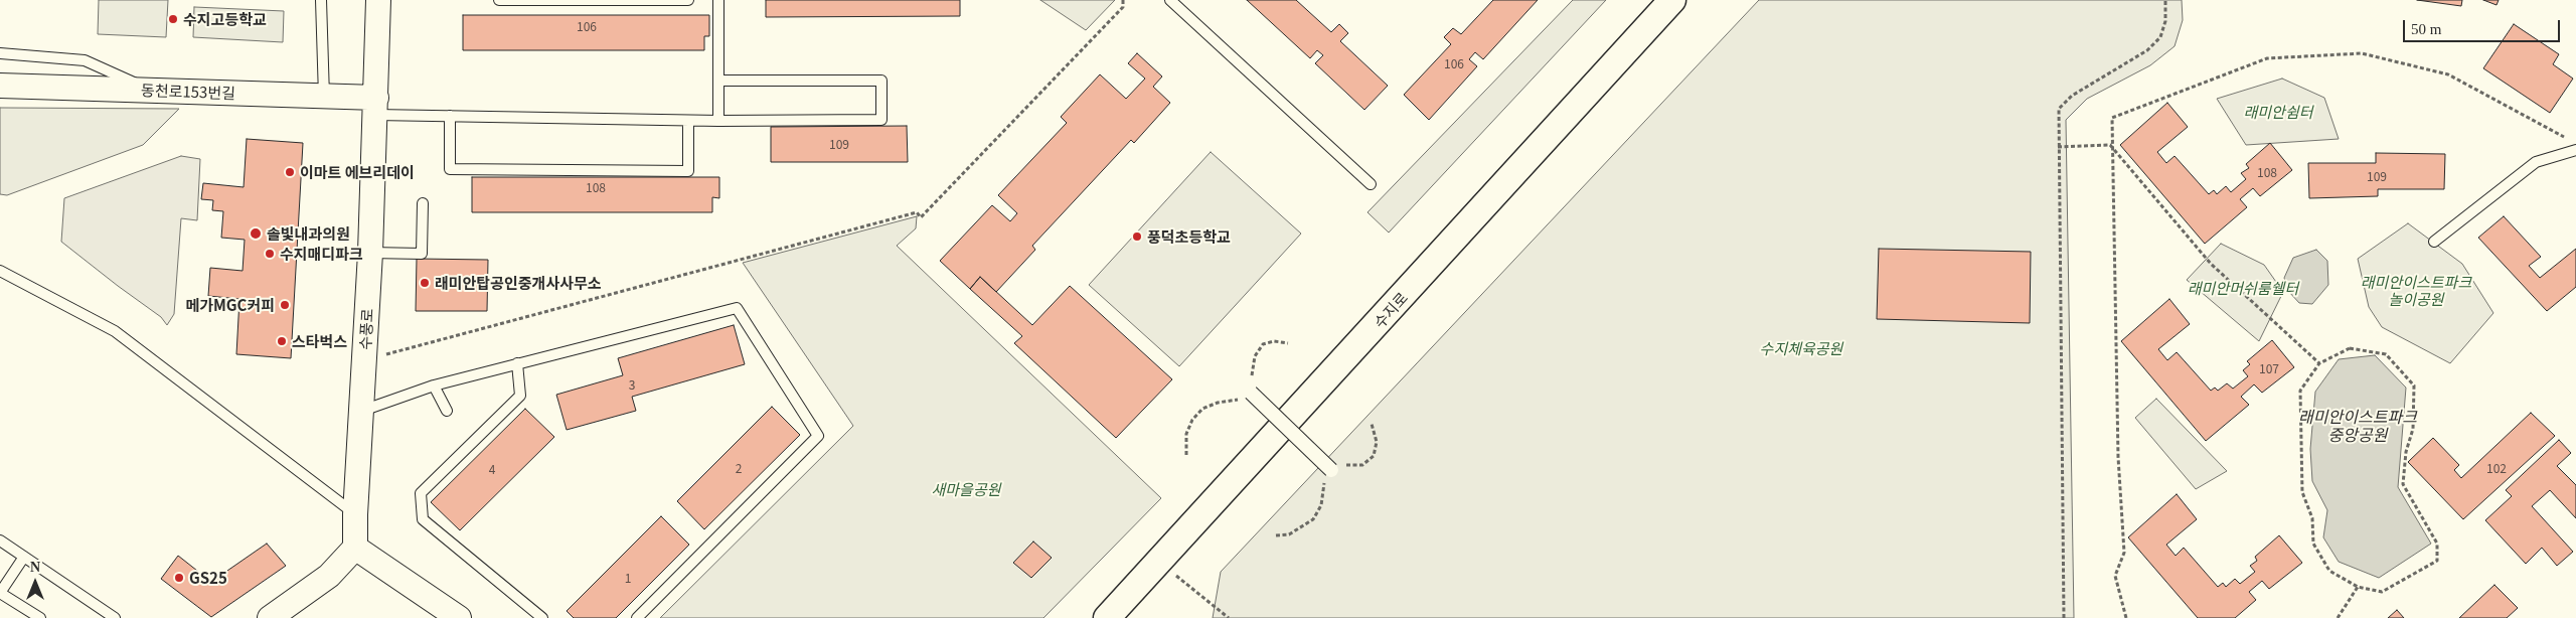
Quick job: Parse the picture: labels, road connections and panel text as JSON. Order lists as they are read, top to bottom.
{
  "streets": {
    "main road": ["수지로"],
    "street": ["동천로153번길", "수풍로"]
  },
  "crossings": [
    ["동천로153번길", "수풍로"]
  ],
  "water": ["래미안이스트파크 중앙공원"],
  "parks": [
    "래미안쉼터",
    "래미안이스트파크 놀이공원",
    "래미안머쉬룸쉘터",
    "수지체육공원",
    "새마을공원"
  ],
  "places": [
    "수지고등학교",
    "이마트 에브리데이",
    "솔빛내과의원",
    "풍덕초등학교",
    "수지매디파크",
    "래미안탑공인중개사사무소",
    "메가MGC커피",
    "스타벅스",
    "GS25"
  ],
  "house_numbers": [
    "106",
    "106",
    "109",
    "108",
    "109",
    "108",
    "107",
    "3",
    "2",
    "102",
    "4",
    "1"
  ],
  "scale_bar": "50 m",
  "north": "top"
}
